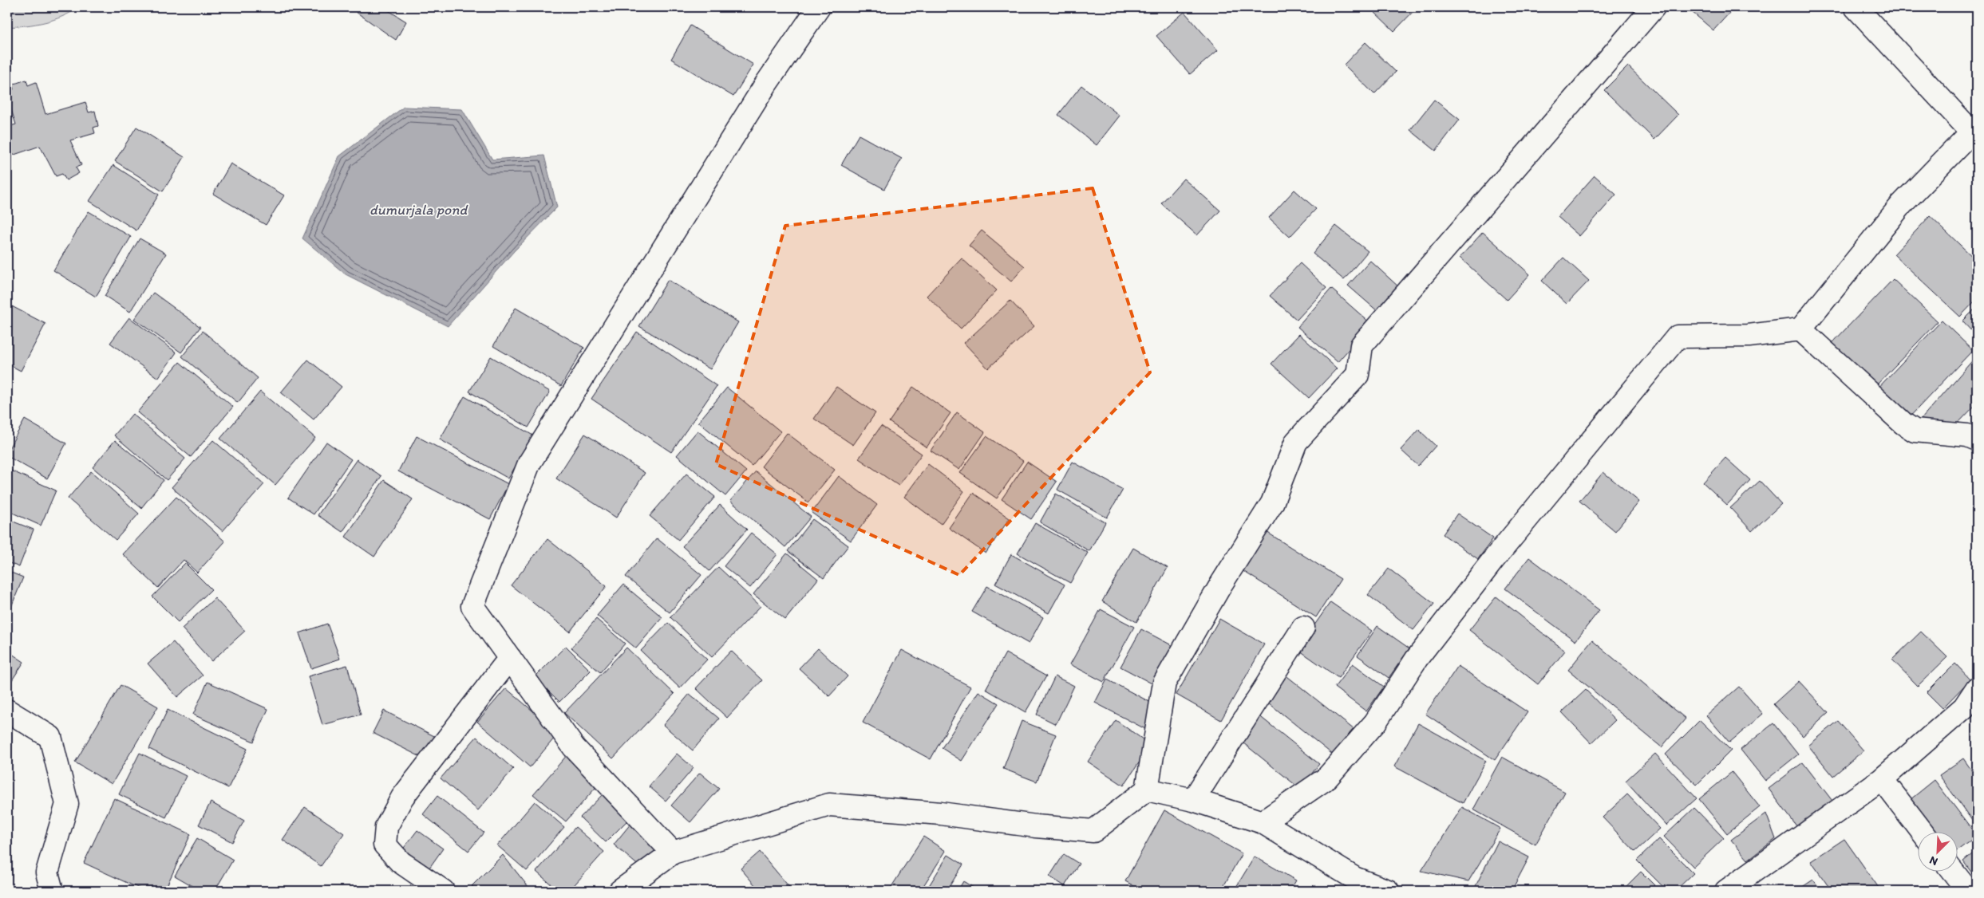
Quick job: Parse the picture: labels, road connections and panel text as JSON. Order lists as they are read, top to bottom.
{
  "water": ["dumurjala pond"],
  "north": "bottom left"
}
